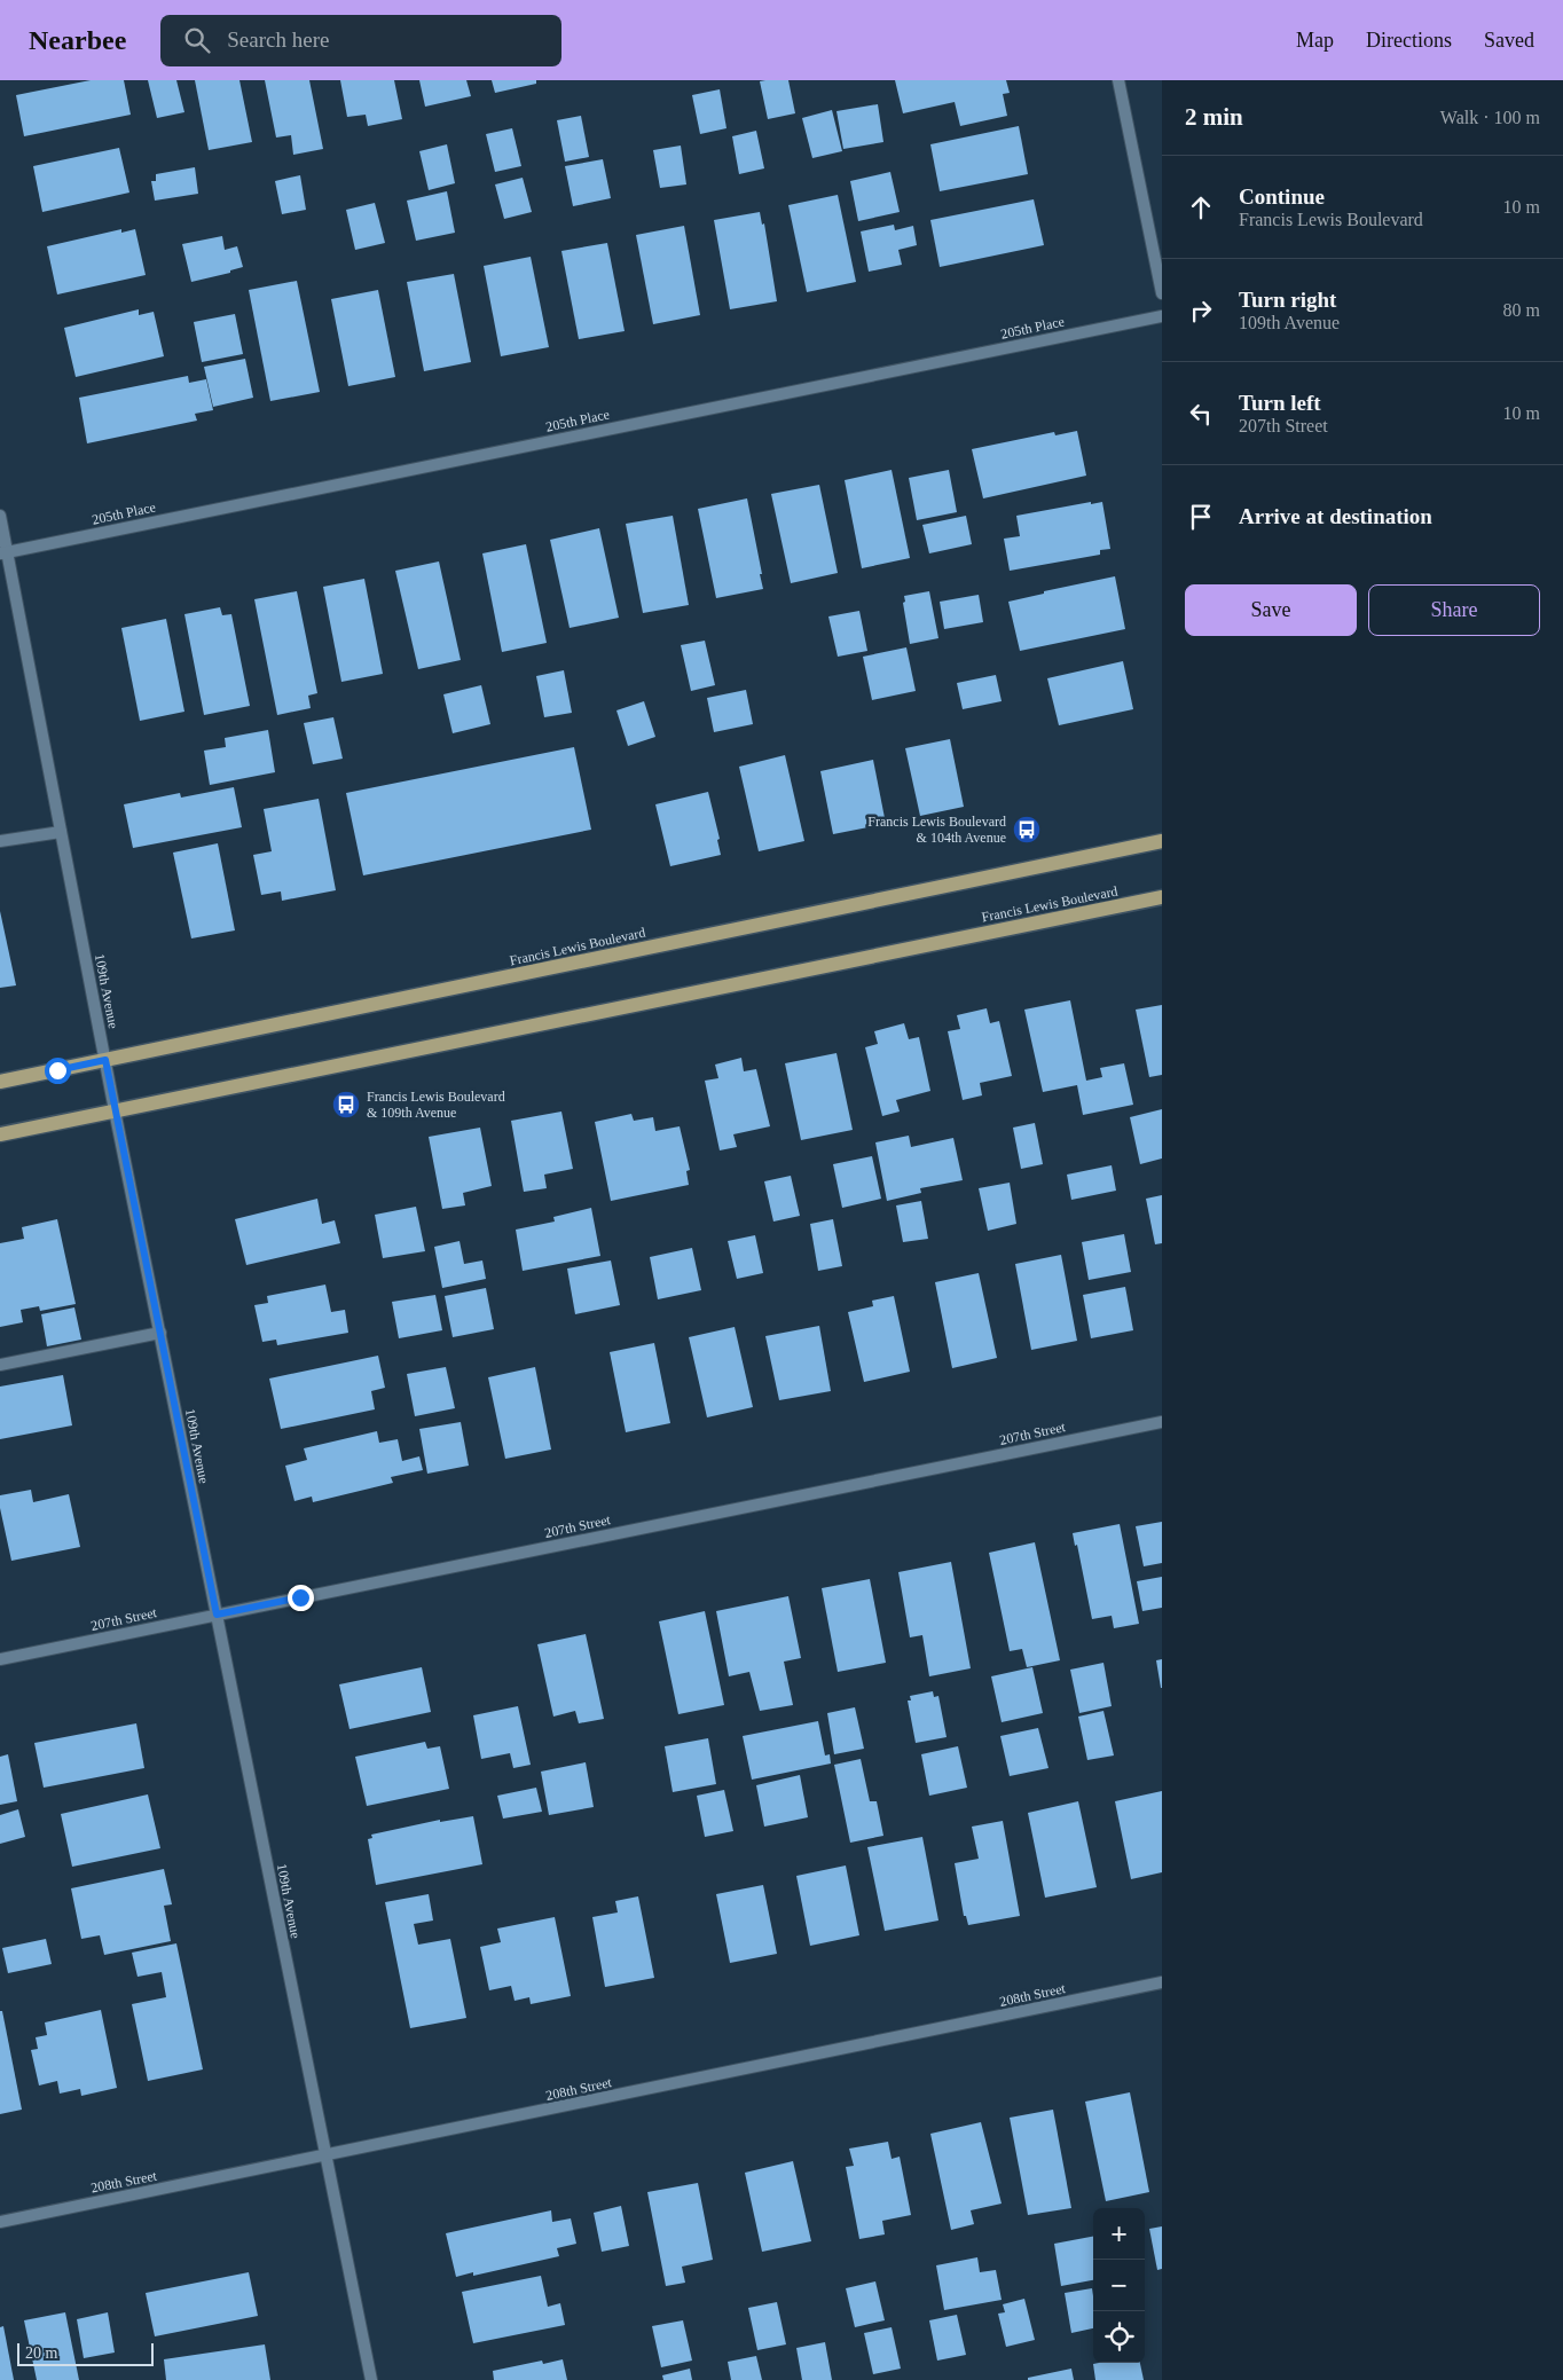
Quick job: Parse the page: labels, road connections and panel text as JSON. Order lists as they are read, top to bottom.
{
  "streets": {
    "main road": ["Francis Lewis Boulevard"],
    "street": [
      "205th Place",
      "109th Avenue",
      "207th Street",
      "208th Street"
    ]
  },
  "crossings": [
    ["205th Place", "109th Avenue"],
    ["Francis Lewis Boulevard", "109th Avenue"],
    ["109th Avenue", "207th Street"],
    ["109th Avenue", "208th Street"]
  ],
  "places": {
    "bus stop": ["Francis Lewis Boulevard & 104th Avenue", "Francis Lewis Boulevard & 109th Avenue"]
  },
  "scale_bar": "20 m",
  "page": {
    "header": "Nearbee",
    "search": "Search here",
    "nav": ["Map", "Directions", "Saved"],
    "heading": ["2 min", "Walk · 100 m"],
    "list": [
      ["Continue", "Francis Lewis Boulevard", "10 m"],
      ["Turn right", "109th Avenue", "80 m"],
      ["Turn left", "207th Street", "10 m"],
      "Arrive at destination"
    ],
    "buttons": ["Save", "Share"],
    "map_buttons": ["+", "−"],
    "scale": "20 m"
  }
}
